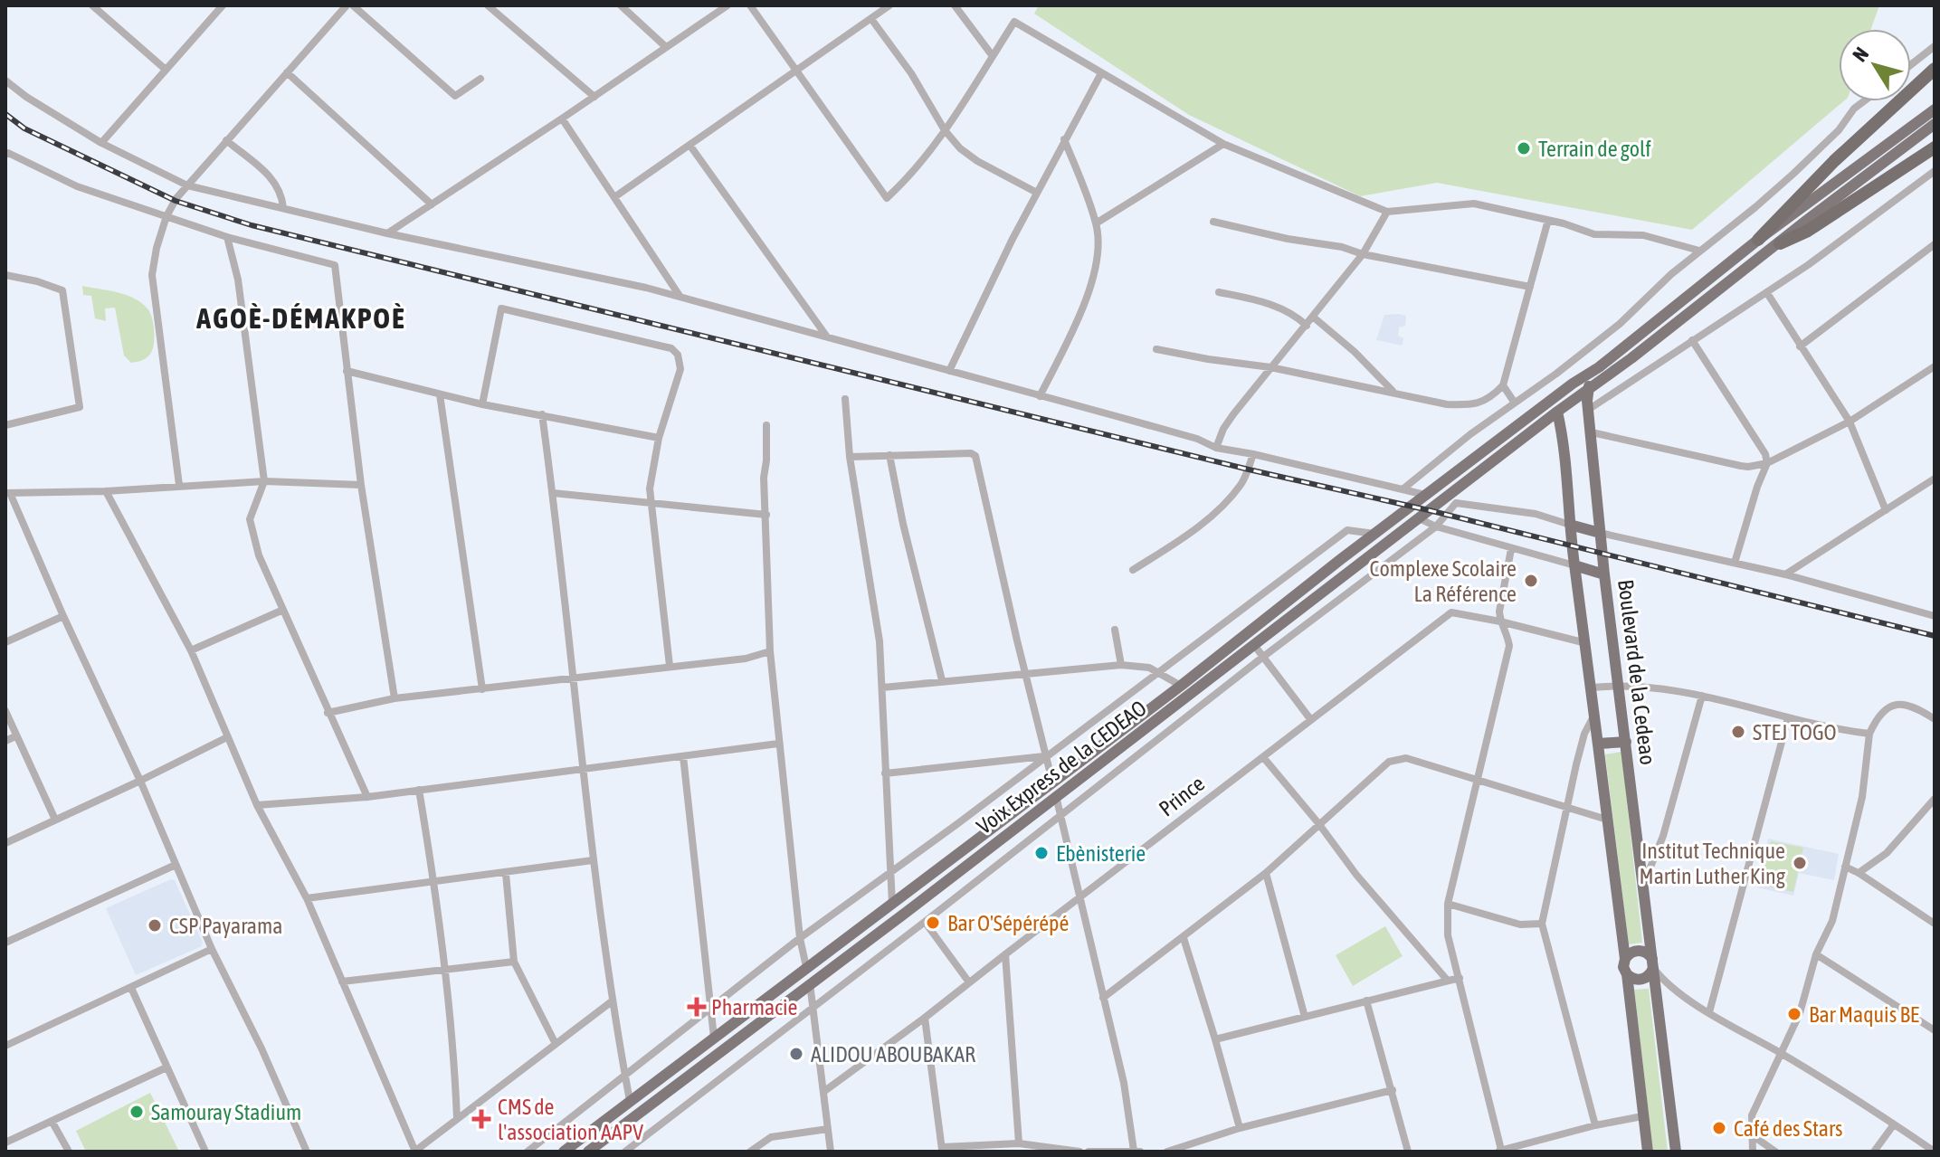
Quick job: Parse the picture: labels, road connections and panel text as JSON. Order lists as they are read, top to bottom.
{
  "streets": {
    "main road": ["Boulevard de la Cedeao", "Voix Express de la CEDEAO"],
    "street": ["Prince"]
  },
  "crossings": [
    ["Boulevard de la Cedeao", "Voix Express de la CEDEAO"]
  ],
  "districts": ["AGOÈ-DÉMAKPOÈ"],
  "places": {
    "other": [
      "Terrain de golf",
      "Complexe Scolaire La Référence",
      "STEJ TOGO",
      "Ebènisterie",
      "Institut Technique Martin Luther King",
      "Bar O'Sépérépé",
      "CSP Payarama",
      "Bar Maquis BE",
      "ALIDOU ABOUBAKAR",
      "Samouray Stadium",
      "Café des Stars"
    ],
    "health": ["Pharmacie", "CMS de l'association AAPV"]
  },
  "north": "top left"
}
